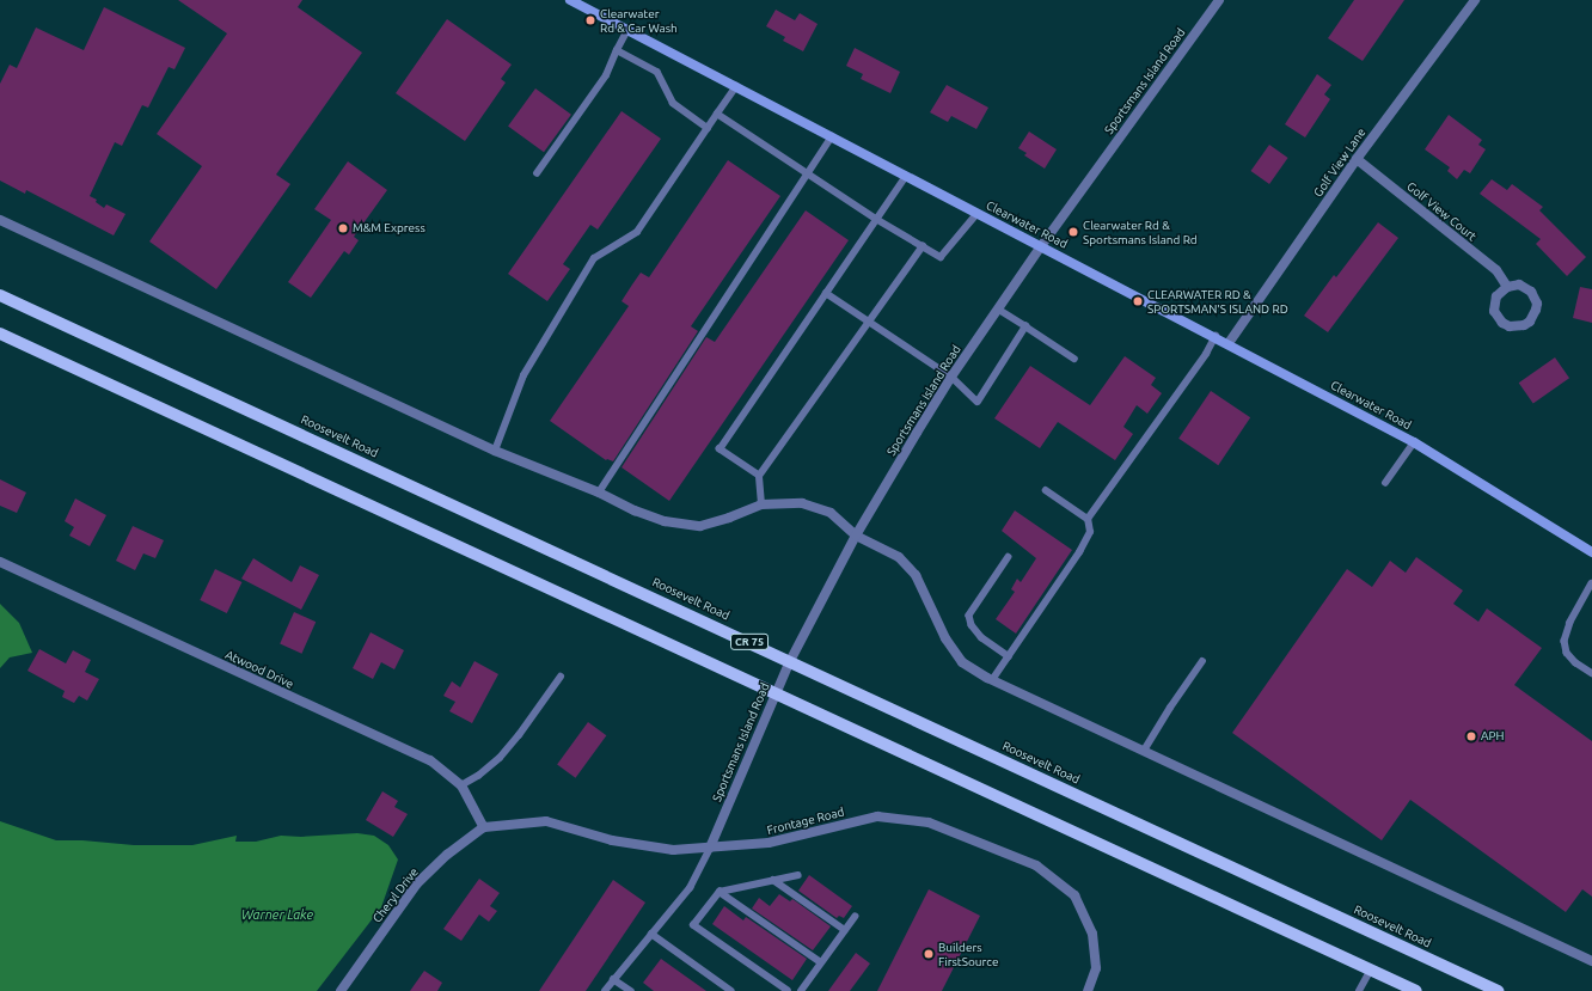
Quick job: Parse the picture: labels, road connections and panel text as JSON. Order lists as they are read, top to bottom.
{
  "streets": {
    "main road": ["Roosevelt Road", "CR 75"],
    "street": [
      "Sportsmans Island Road",
      "Golf View Lane",
      "Golf View Court",
      "Clearwater Road",
      "Atwood Drive",
      "Frontage Road",
      "Cheryl Drive"
    ]
  },
  "crossings": [
    ["Sportsmans Island Road", "Clearwater Road"],
    ["Sportsmans Island Road", "Roosevelt Road"],
    ["Sportsmans Island Road", "Frontage Road"],
    ["Golf View Lane", "Golf View Court"],
    ["Golf View Lane", "Clearwater Road"],
    ["Atwood Drive", "Frontage Road"],
    ["Atwood Drive", "Cheryl Drive"],
    ["Frontage Road", "Cheryl Drive"]
  ],
  "water": ["Warner Lake"],
  "places": [
    "Clearwater Rd & Car Wash",
    "M&M Express",
    "Clearwater Rd & Sportsmans Island Rd",
    "CLEARWATER RD & SPORTSMAN'S ISLAND RD",
    "APH",
    "Builders FirstSource"
  ]
}
